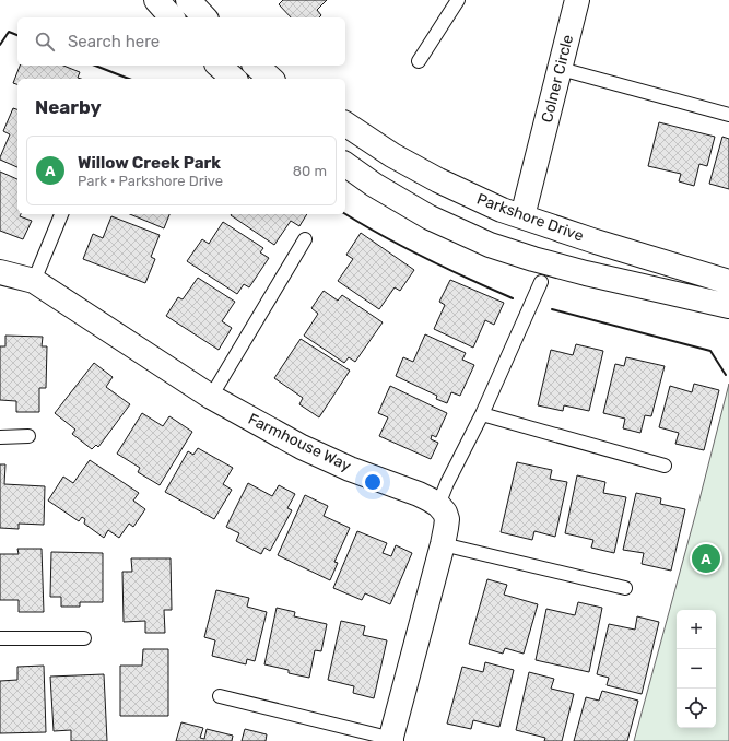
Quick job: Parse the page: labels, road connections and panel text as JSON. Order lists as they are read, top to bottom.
{
  "streets": {
    "street": ["Colner Circle", "Parkshore Drive", "Farmhouse Way"]
  },
  "crossings": [
    ["Colner Circle", "Parkshore Drive"]
  ],
  "page": {
    "search": "Search here",
    "heading": "Nearby",
    "list": [
      {
        "mark": "A",
        "name": "Willow Creek Park",
        "note": "Park · Parkshore Drive",
        "value": "80 m"
      }
    ],
    "pins": "A",
    "map_buttons": ["+", "−"]
  }
}
